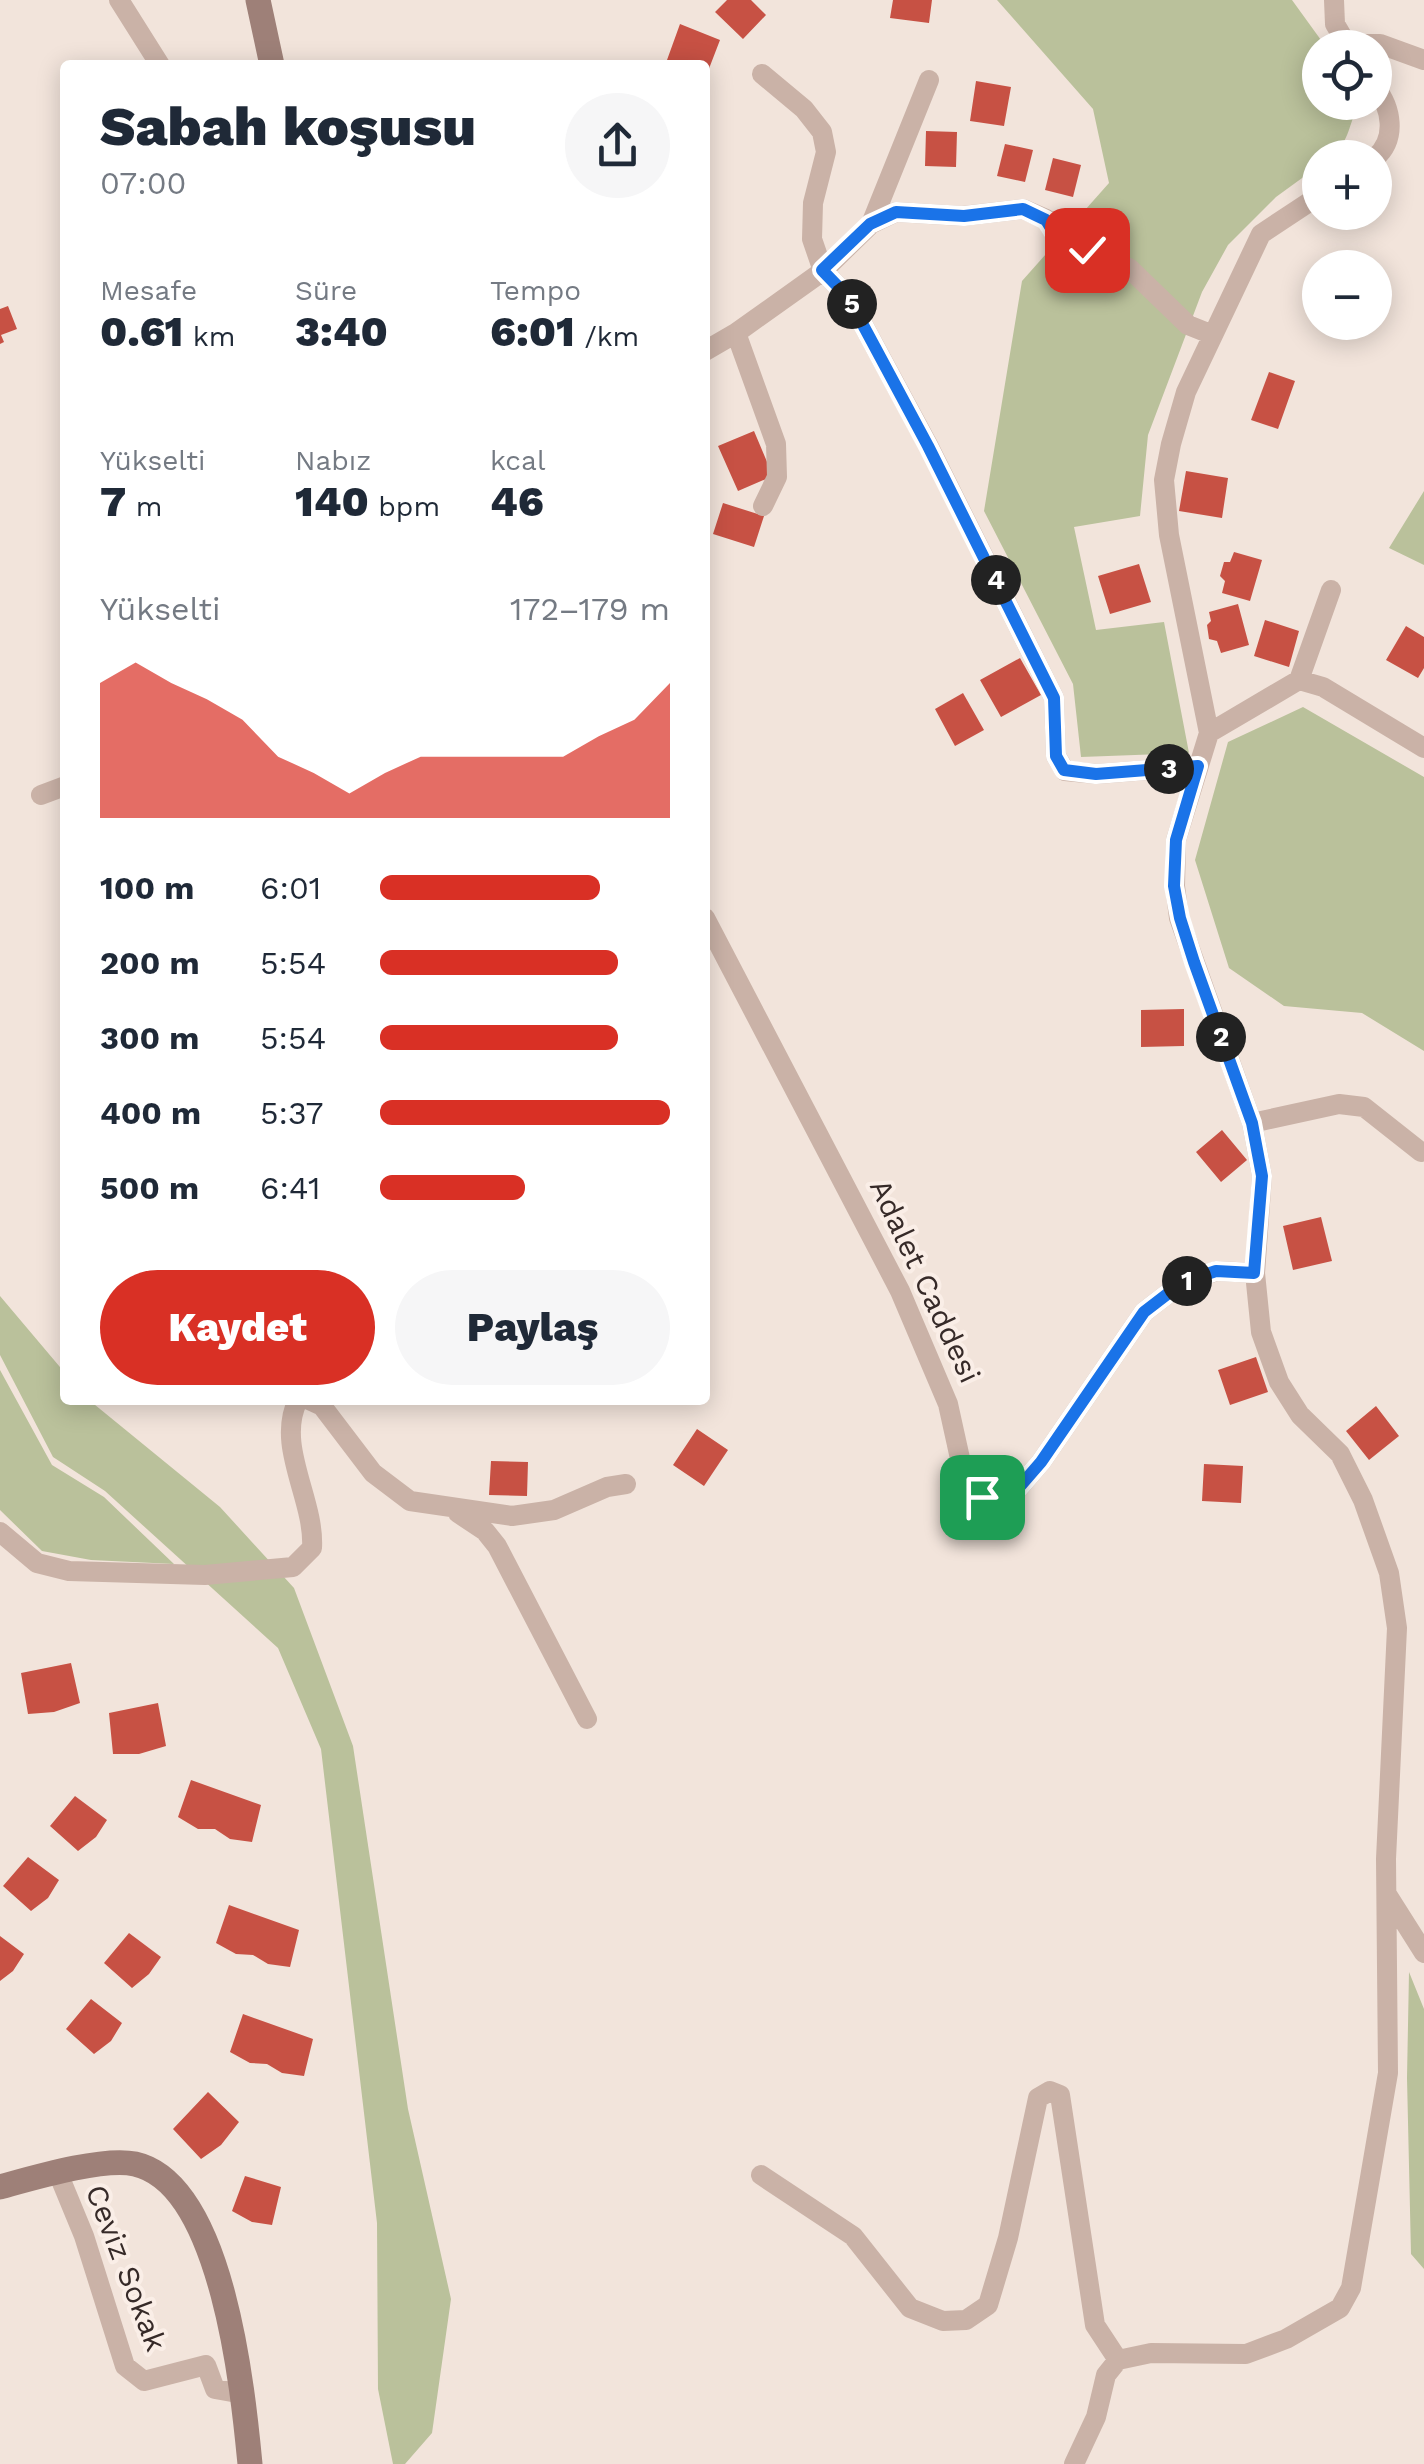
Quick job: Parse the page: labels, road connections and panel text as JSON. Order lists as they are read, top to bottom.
{
  "streets": {
    "street": ["Adalet Caddesi", "Ceviz Sokak"]
  },
  "page": {
    "map_buttons": ["+", "−"],
    "heading": ["Sabah koşusu", "07:00"],
    "stats": [
      ["Mesafe", "0.61 km"],
      ["Süre", "3:40"],
      ["Tempo", "6:01 /km"],
      ["Yükselti", "7 m"],
      ["Nabız", "140 bpm"],
      ["kcal", "46"]
    ],
    "pins": [
      "5",
      "4",
      "3",
      "2",
      "1"
    ],
    "chart": ["Yükselti", "172–179 m"],
    "list": [
      {
        "name": "100 m",
        "note": "6:01"
      },
      {
        "name": "200 m",
        "note": "5:54"
      },
      {
        "name": "300 m",
        "note": "5:54"
      },
      {
        "name": "400 m",
        "note": "5:37"
      },
      {
        "name": "500 m",
        "note": "6:41"
      }
    ],
    "buttons": ["Kaydet", "Paylaş"]
  }
}
